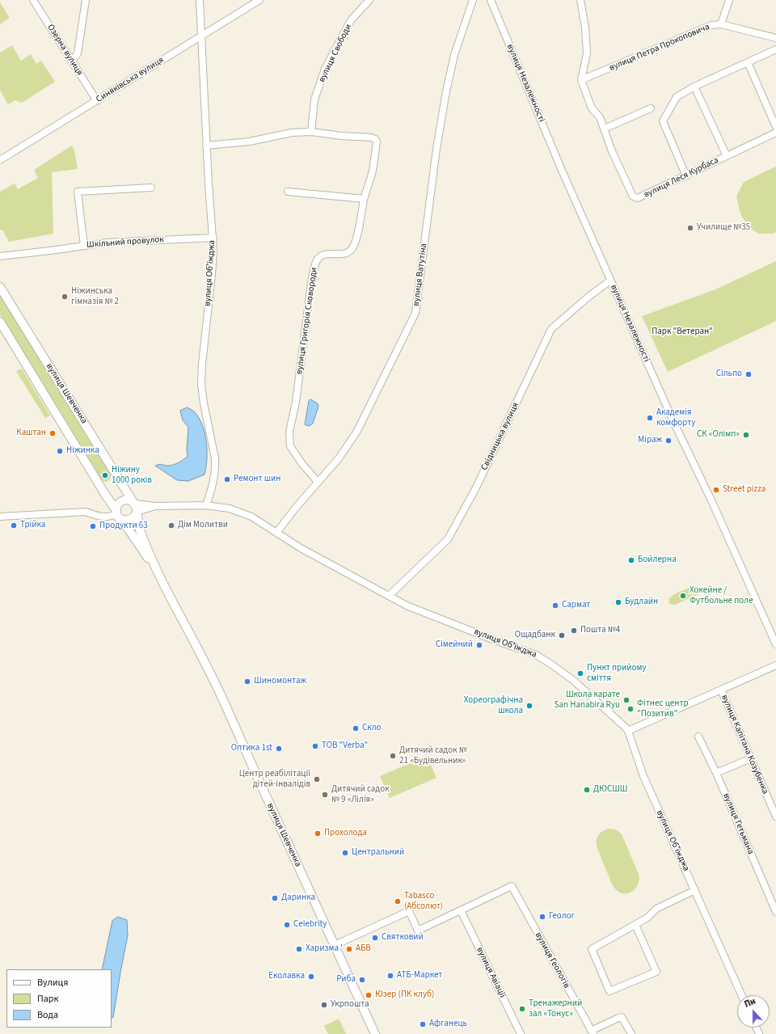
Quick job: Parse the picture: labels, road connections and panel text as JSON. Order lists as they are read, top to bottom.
{
  "streets": {
    "main road": ["вулиця Шевченка"],
    "street": [
      "вулиця Петра Прокоповича",
      "Озерна вулиця",
      "вулиця Свободи",
      "Синяківська вулиця",
      "вулиця Незалежності",
      "вулиця Леся Курбаса",
      "Шкільний провулок",
      "вулиця Обʼїжджа",
      "вулиця Ватутіна",
      "вулиця Григорія Сковороди",
      "Свідницька вулиця",
      "вулиця Капітана Козубенка",
      "вулиця Гетьмана",
      "вулиця Геологів",
      "вулиця Авіації"
    ]
  },
  "crossings": [
    ["вулиця Петра Прокоповича", "вулиця Леся Курбаса"],
    ["Озерна вулиця", "Синяківська вулиця"],
    ["вулиця Свободи", "вулиця Григорія Сковороди"],
    ["Синяківська вулиця", "вулиця Обʼїжджа"],
    ["вулиця Незалежності", "Свідницька вулиця"],
    ["Шкільний провулок", "вулиця Обʼїжджа"],
    ["вулиця Обʼїжджа", "вулиця Ватутіна"],
    ["вулиця Обʼїжджа", "вулиця Григорія Сковороди"],
    ["вулиця Обʼїжджа", "вулиця Шевченка"],
    ["вулиця Обʼїжджа", "Свідницька вулиця"],
    ["вулиця Ватутіна", "вулиця Григорія Сковороди"],
    ["вулиця Геологів", "вулиця Авіації"]
  ],
  "parks": ["Парк \"Ветеран\""],
  "places": [
    "Училище №35",
    "Ніжинська гімназія № 2",
    "Сільпо",
    "Академія комфорту",
    "Каштан",
    "СК «Олімп»",
    "Міраж",
    "Ніжинка",
    "Ніжину 1000 років",
    "Ремонт шин",
    "Street pizza",
    "Трійка",
    "Дім Молитви",
    "Продукти 63",
    "Бойлерна",
    "Хокейне / Футбольне поле",
    "Будлайн",
    "Сармат",
    "Пошта №4",
    "Ощадбанк",
    "Сімейний",
    "Пункт прийому сміття",
    "Шиномонтаж",
    "Школа карате San Hanabira Ryu",
    "Хореографічна школа",
    "Фітнес центр \"Позитив\"",
    "Скло",
    "ТОВ \"Verba\"",
    "Оптика 1st",
    "Дитячий садок № 21 «Будівельник»",
    "Центр реабілітації дітей-інвалідів",
    "ДЮСШШ",
    "Дитячий садок № 9 «Лілія»",
    "Прохолода",
    "Центральний",
    "Даринка",
    "Tabasco (Абсолют)",
    "Геолог",
    "Celebrity",
    "Святковий",
    "Харизма '",
    "АБВ",
    "АТБ-Маркет",
    "Еколавка",
    "Риба",
    "Юзер (ПК клуб)",
    "Укрпошта",
    "Тренажерний зал «Тонус»",
    "Афганець"
  ],
  "legend": ["Вулиця", "Парк", "Вода"],
  "north": "top"
}
